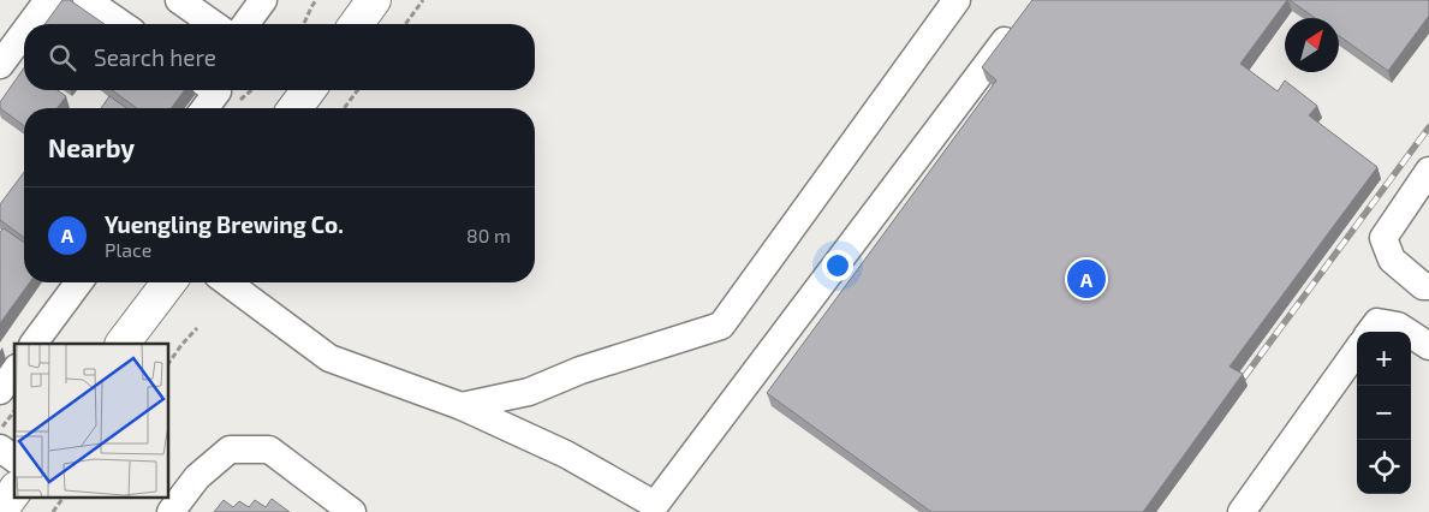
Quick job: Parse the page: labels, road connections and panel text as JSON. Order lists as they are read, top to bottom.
{
  "north": "top right",
  "page": {
    "search": "Search here",
    "heading": "Nearby",
    "list": [
      {
        "mark": "A",
        "name": "Yuengling Brewing Co.",
        "note": "Place",
        "value": "80 m"
      }
    ],
    "pins": "A",
    "map_buttons": ["+", "−"]
  }
}
